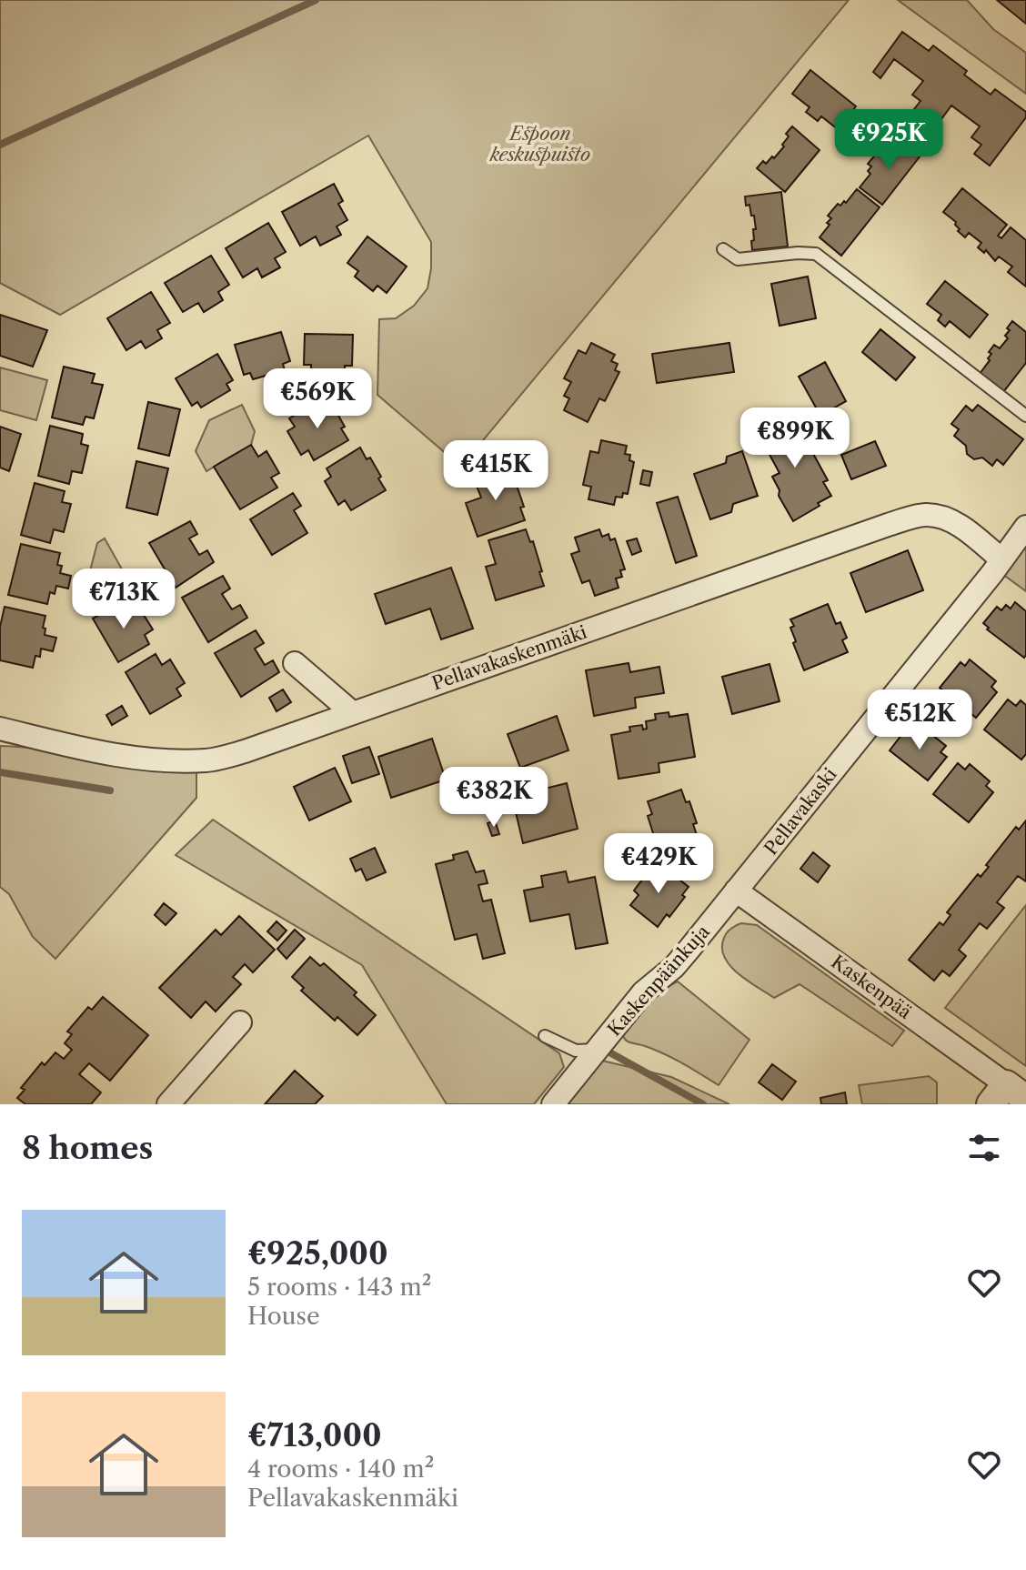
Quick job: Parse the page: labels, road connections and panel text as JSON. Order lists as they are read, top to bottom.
{
  "streets": {
    "street": [
      "Pellavakaskenmäki",
      "Pellavakaski",
      "Kaskenpäänkuja",
      "Kaskenpää"
    ]
  },
  "crossings": [
    ["Pellavakaskenmäki", "Pellavakaski"],
    ["Pellavakaski", "Kaskenpäänkuja"],
    ["Pellavakaski", "Kaskenpää"],
    ["Kaskenpäänkuja", "Kaskenpää"]
  ],
  "parks": ["Espoon keskuspuisto"],
  "page": {
    "price": [
      "€925K",
      "€569K",
      "€899K",
      "€415K",
      "€713K",
      "€512K",
      "€382K",
      "€429K"
    ],
    "heading": "8 homes",
    "list": [
      {
        "name": "€925,000",
        "note": "5 rooms · 143 m² · House"
      },
      {
        "name": "€713,000",
        "note": "4 rooms · 140 m² · Pellavakaskenmäki"
      }
    ]
  }
}
